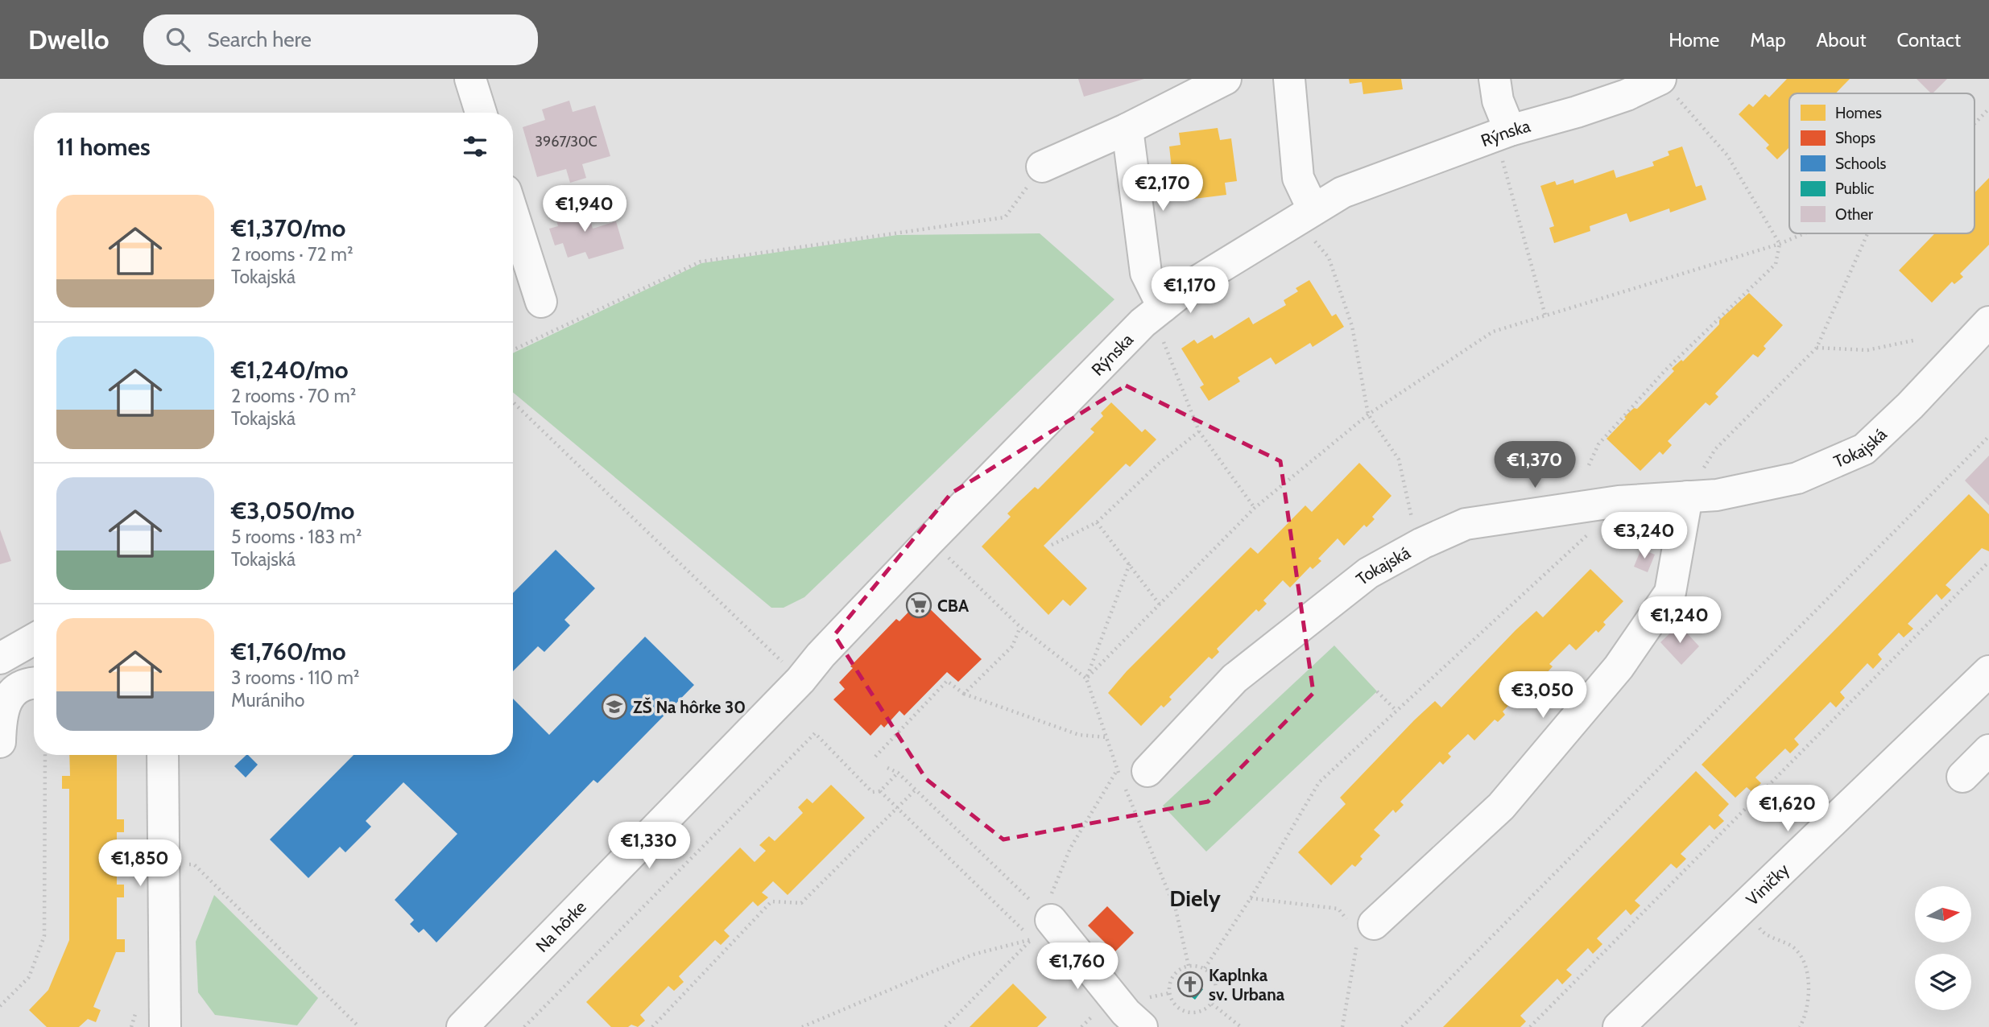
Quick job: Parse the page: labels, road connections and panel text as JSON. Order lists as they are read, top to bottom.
{
  "streets": {
    "street": [
      "Rýnska",
      "Tokajská",
      "Viničky",
      "Na hôrke"
    ]
  },
  "crossings": [
    ["Rýnska", "Na hôrke"]
  ],
  "districts": ["Diely"],
  "places": {
    "supermarket": ["CBA"],
    "school or university": ["ZŠ Na hôrke 30"],
    "church": ["Kaplnka sv. Urbana"]
  },
  "house_numbers": ["3967/30C"],
  "legend": [
    "Homes",
    "Shops",
    "Schools",
    "Public",
    "Other"
  ],
  "north": "right",
  "page": {
    "header": "Dwello",
    "search": "Search here",
    "nav": [
      "Home",
      "Map",
      "About",
      "Contact"
    ],
    "heading": "11 homes",
    "price": [
      "€2,170",
      "€1,940",
      "€1,170",
      "€1,370",
      "€3,240",
      "€1,240",
      "€3,050",
      "€1,620",
      "€1,330",
      "€1,850",
      "€1,760"
    ],
    "list": [
      {
        "name": "€1,370/mo",
        "note": "2 rooms · 72 m² · Tokajská"
      },
      {
        "name": "€1,240/mo",
        "note": "2 rooms · 70 m² · Tokajská"
      },
      {
        "name": "€3,050/mo",
        "note": "5 rooms · 183 m² · Tokajská"
      },
      {
        "name": "€1,760/mo",
        "note": "3 rooms · 110 m² · Murániho"
      }
    ]
  }
}
